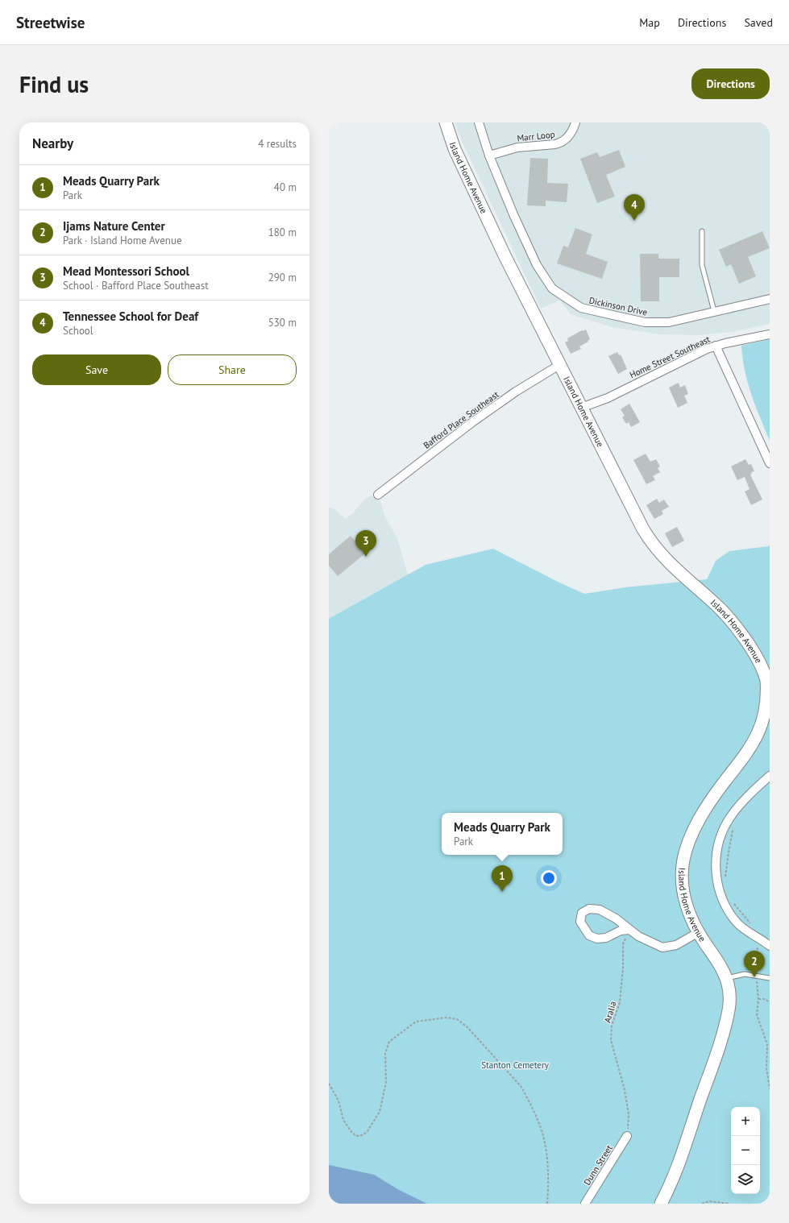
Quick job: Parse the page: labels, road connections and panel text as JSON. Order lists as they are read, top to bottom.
{
  "streets": {
    "street": [
      "Marr Loop",
      "Island Home Avenue",
      "Dickinson Drive",
      "Home Street Southeast",
      "Bafford Place Southeast",
      "Dunn Street"
    ],
    "path": ["Aralia"]
  },
  "crossings": [
    ["Marr Loop", "Dickinson Drive"],
    ["Island Home Avenue", "Home Street Southeast"],
    ["Island Home Avenue", "Bafford Place Southeast"],
    ["Aralia", "Dunn Street"]
  ],
  "parks": ["Stanton Cemetery"],
  "page": {
    "header": "Streetwise",
    "nav": ["Map", "Directions", "Saved"],
    "buttons": [
      "Directions",
      ["Save", "Share"]
    ],
    "title": "Find us",
    "heading": ["Nearby", "4 results"],
    "list": [
      {
        "mark": "1",
        "name": "Meads Quarry Park",
        "note": "Park",
        "value": "40 m"
      },
      {
        "mark": "2",
        "name": "Ijams Nature Center",
        "note": "Park · Island Home Avenue",
        "value": "180 m"
      },
      {
        "mark": "3",
        "name": "Mead Montessori School",
        "note": "School · Bafford Place Southeast",
        "value": "290 m"
      },
      {
        "mark": "4",
        "name": "Tennessee School for Deaf",
        "note": "School",
        "value": "530 m"
      }
    ],
    "pins": [
      "4",
      "3",
      "1",
      "2"
    ],
    "popup": ["Meads Quarry Park", "Park"],
    "map_buttons": ["+", "−"]
  }
}
